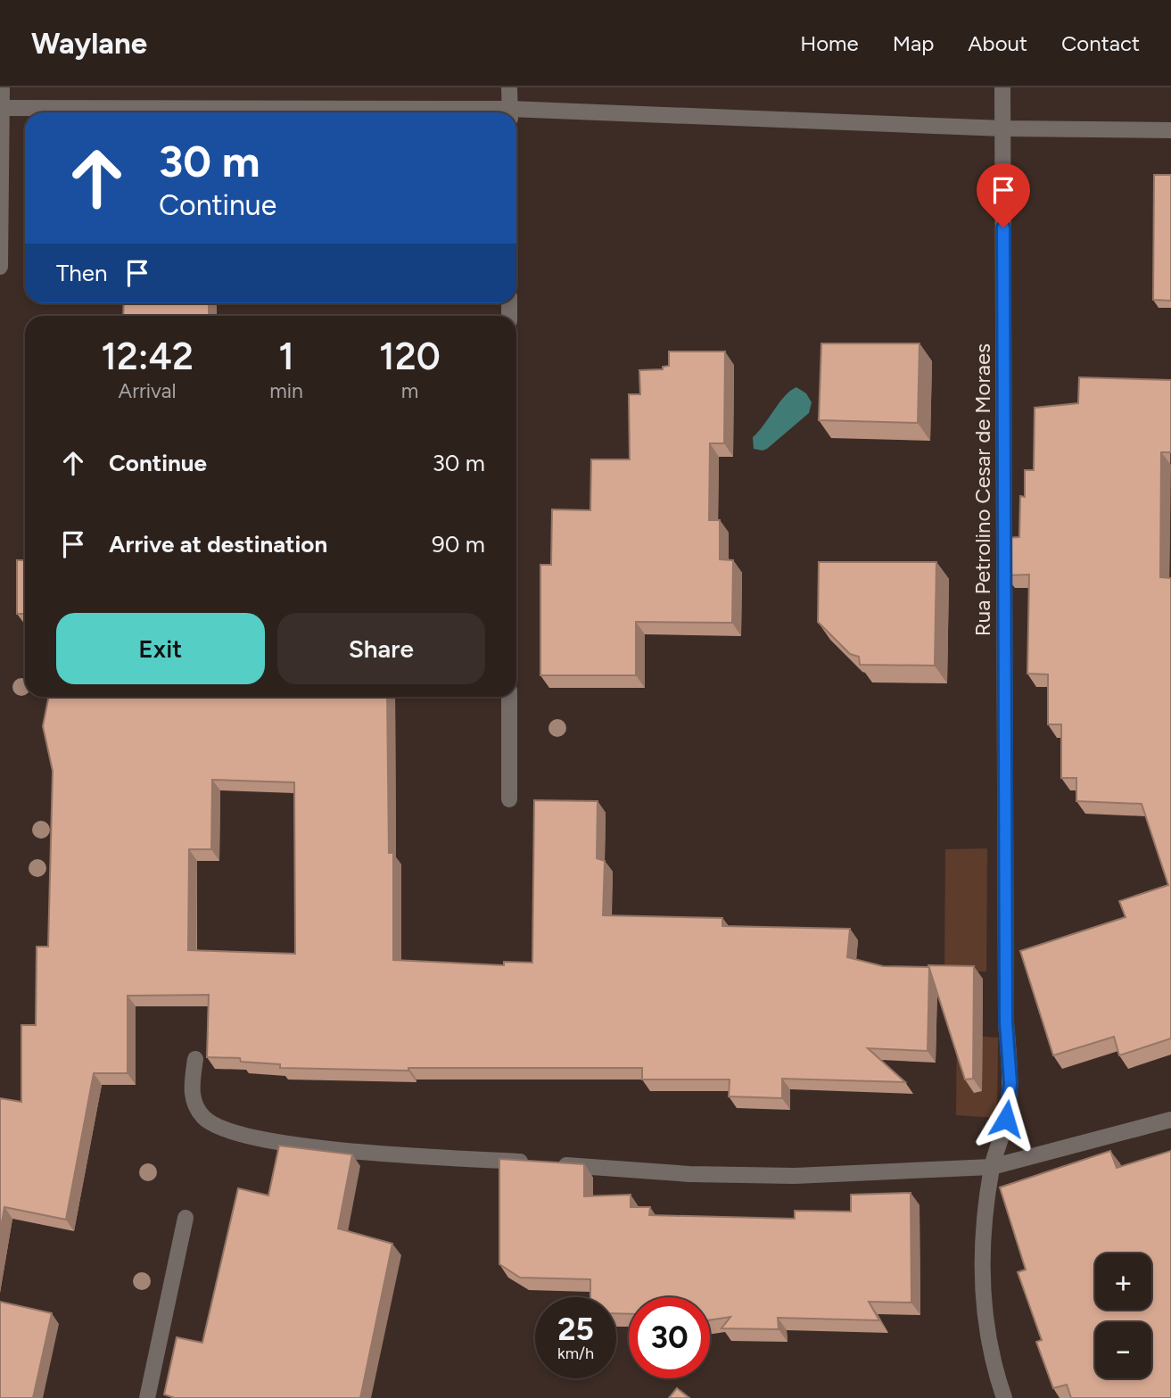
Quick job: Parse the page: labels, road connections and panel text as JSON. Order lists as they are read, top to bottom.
{
  "streets": {
    "street": ["Rua Petrolino Cesar de Moraes"]
  },
  "page": {
    "header": "Waylane",
    "nav": [
      "Home",
      "Map",
      "About",
      "Contact"
    ],
    "turn": ["30 m", "Continue"],
    "then": "Then",
    "eta": [
      "12:42",
      "Arrival",
      "1",
      "min",
      "120",
      "m"
    ],
    "list": [
      {
        "name": "Continue",
        "value": "30 m"
      },
      {
        "name": "Arrive at destination",
        "value": "90 m"
      }
    ],
    "buttons": ["Exit", "Share"],
    "map_buttons": ["+", "−"],
    "speed": "25 km/h",
    "limit": "30"
  }
}
